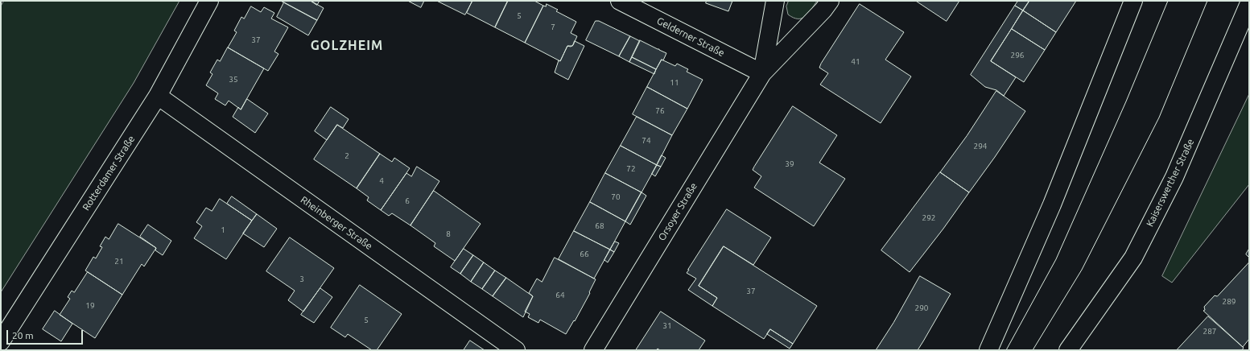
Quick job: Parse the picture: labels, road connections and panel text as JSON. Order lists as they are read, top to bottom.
{
  "streets": {
    "street": [
      "Gelderner Straße",
      "Rotterdamer Straße",
      "Kaiserswerther Straße",
      "Orsoyer Straße",
      "Rheinberger Straße"
    ]
  },
  "crossings": [
    ["Gelderner Straße", "Orsoyer Straße"],
    ["Rotterdamer Straße", "Rheinberger Straße"]
  ],
  "districts": ["GOLZHEIM"],
  "house_numbers": [
    "5",
    "7",
    "37",
    "296",
    "41",
    "35",
    "11",
    "76",
    "74",
    "294",
    "2",
    "39",
    "72",
    "4",
    "70",
    "6",
    "292",
    "68",
    "1",
    "8",
    "66",
    "21",
    "3",
    "37",
    "64",
    "289",
    "19",
    "290",
    "5",
    "31",
    "287"
  ],
  "scale_bar": "20 m"
}
